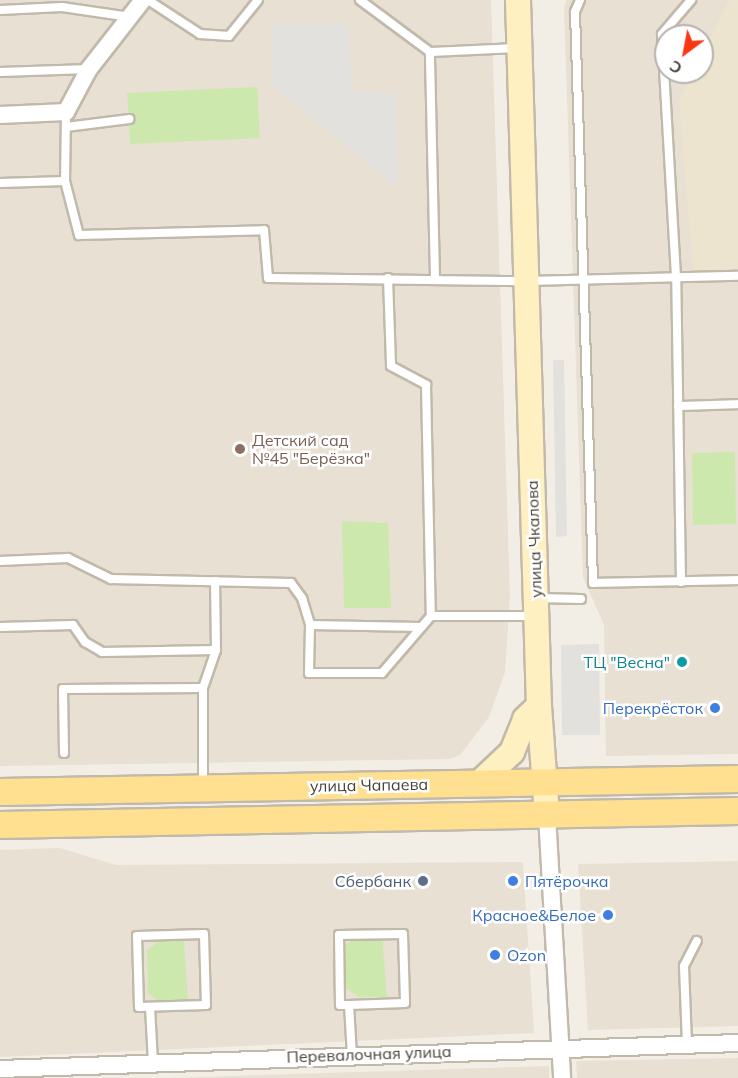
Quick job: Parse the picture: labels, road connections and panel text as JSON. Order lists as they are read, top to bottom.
{
  "streets": {
    "main road": ["улица Чкалова", "улица Чапаева"],
    "street": ["Перевалочная улица"]
  },
  "crossings": [
    ["улица Чкалова", "улица Чапаева"],
    ["улица Чкалова", "Перевалочная улица"]
  ],
  "places": [
    "Детский сад №45 \"Берёзка\"",
    "ТЦ \"Весна\"",
    "Перекрёсток",
    "Сбербанк",
    "Пятёрочка",
    "Красное&Белое",
    "Ozon"
  ],
  "north": "bottom left"
}
